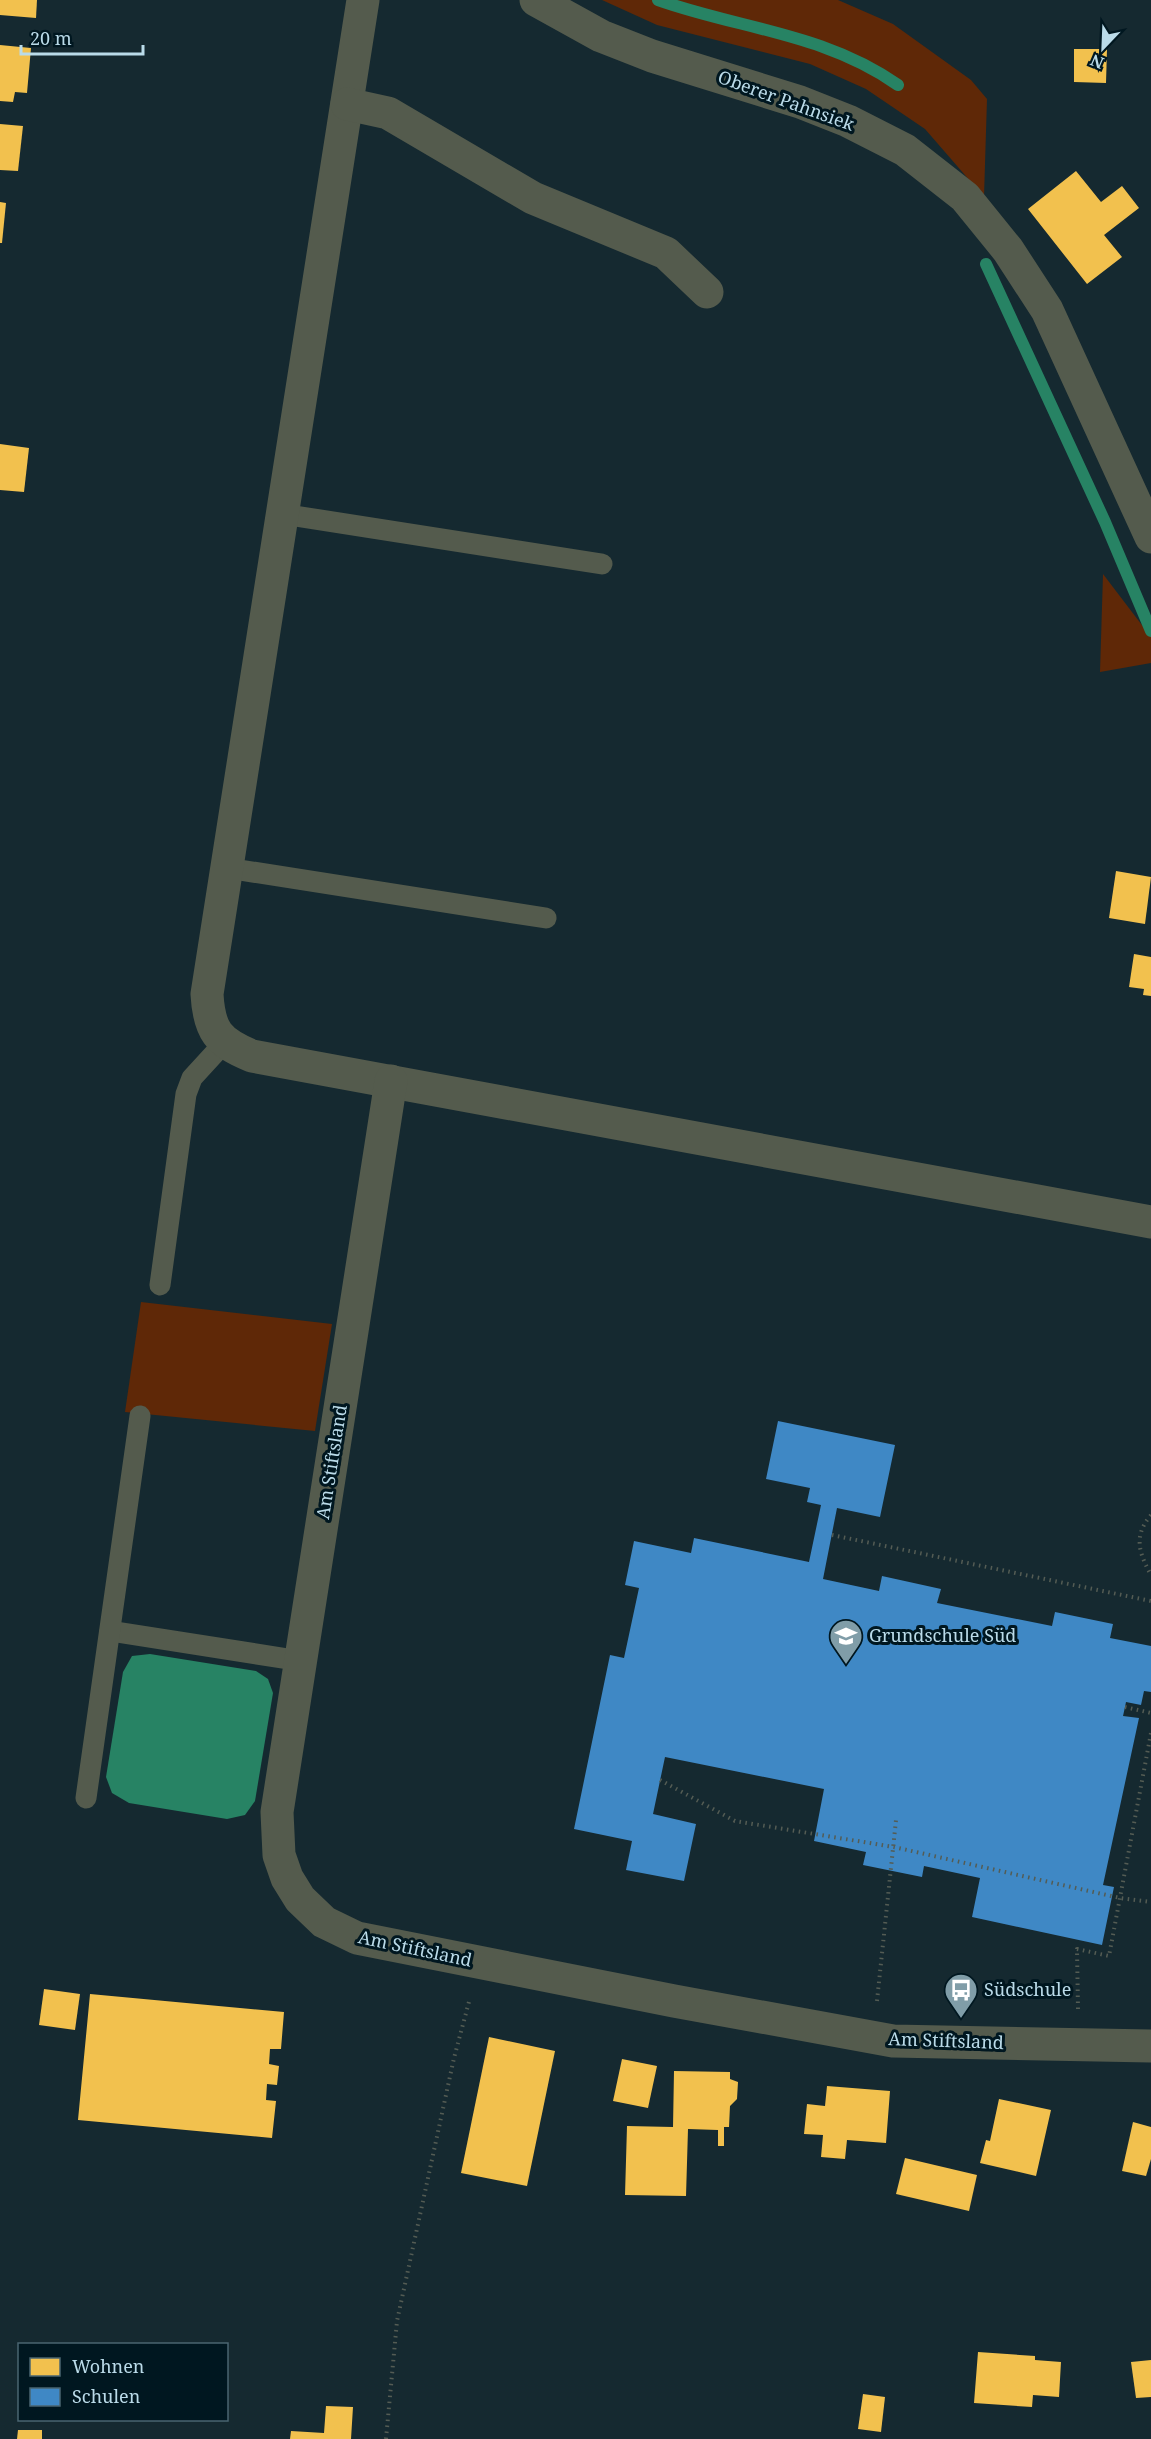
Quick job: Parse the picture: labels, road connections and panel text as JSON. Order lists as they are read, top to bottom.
{
  "streets": {
    "street": ["Oberer Pahnsiek", "Am Stiftsland"]
  },
  "places": {
    "school or university": ["Grundschule Süd"],
    "bus stop": ["Südschule"]
  },
  "legend": ["Wohnen", "Schulen"],
  "scale_bar": "20 m",
  "north": "bottom left"
}
